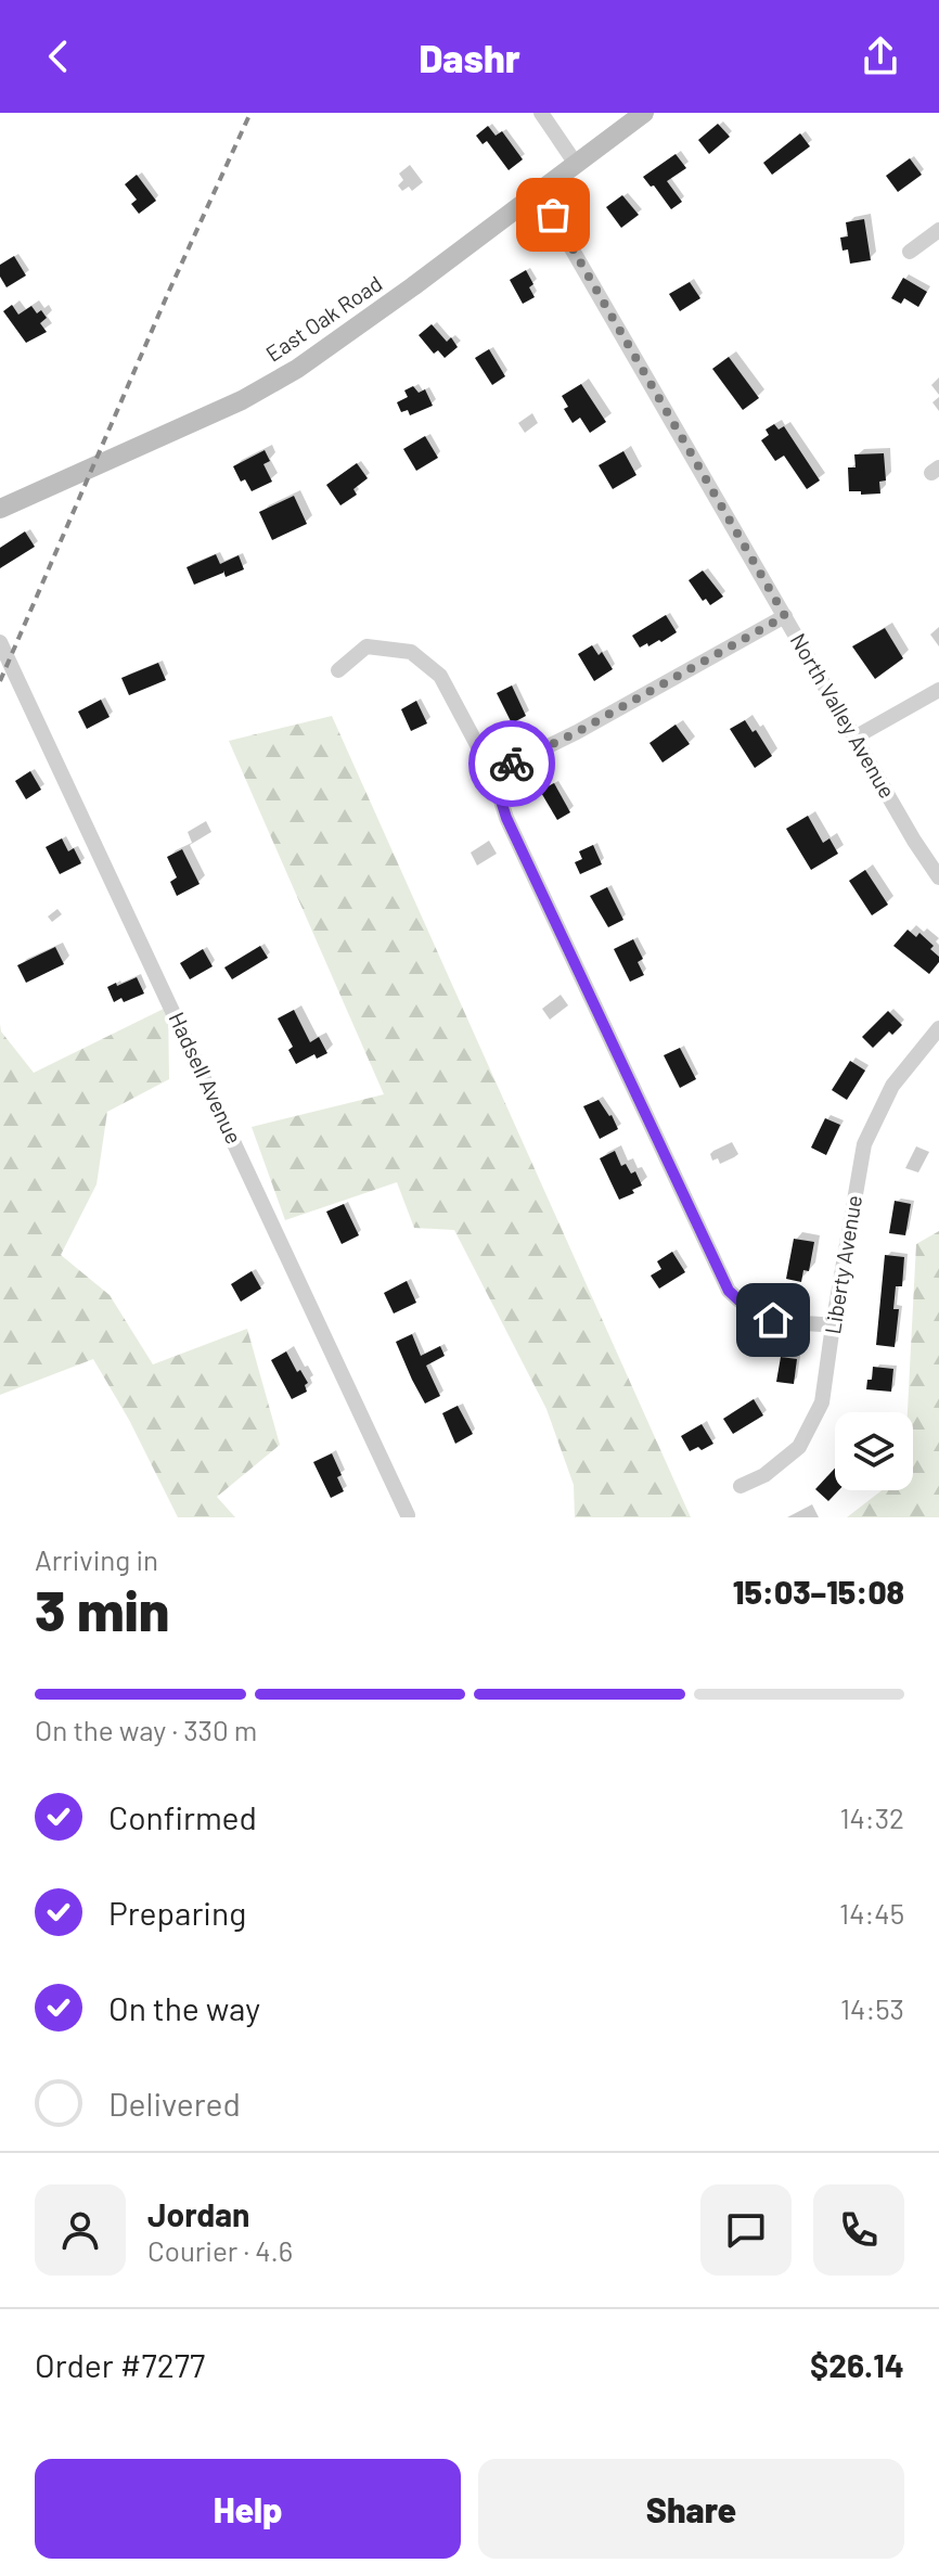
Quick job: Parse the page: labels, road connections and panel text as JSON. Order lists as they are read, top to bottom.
{
  "streets": {
    "street": [
      "East Oak Road",
      "North Valley Avenue",
      "Hadsell Avenue",
      "Liberty Avenue"
    ]
  },
  "crossings": [
    ["East Oak Road", "North Valley Avenue"]
  ],
  "page": {
    "header": "Dashr",
    "heading": ["3 min", "Arriving in", "15:03–15:08"],
    "panel": [
      "Jordan",
      "Courier · 4.6",
      "Order #7277",
      "$26.14"
    ],
    "bar": "On the way · 330 m",
    "list": [
      ["Confirmed", "14:32"],
      ["Preparing", "14:45"],
      ["On the way", "14:53"],
      "Delivered"
    ],
    "buttons": ["Help", "Share"]
  }
}
